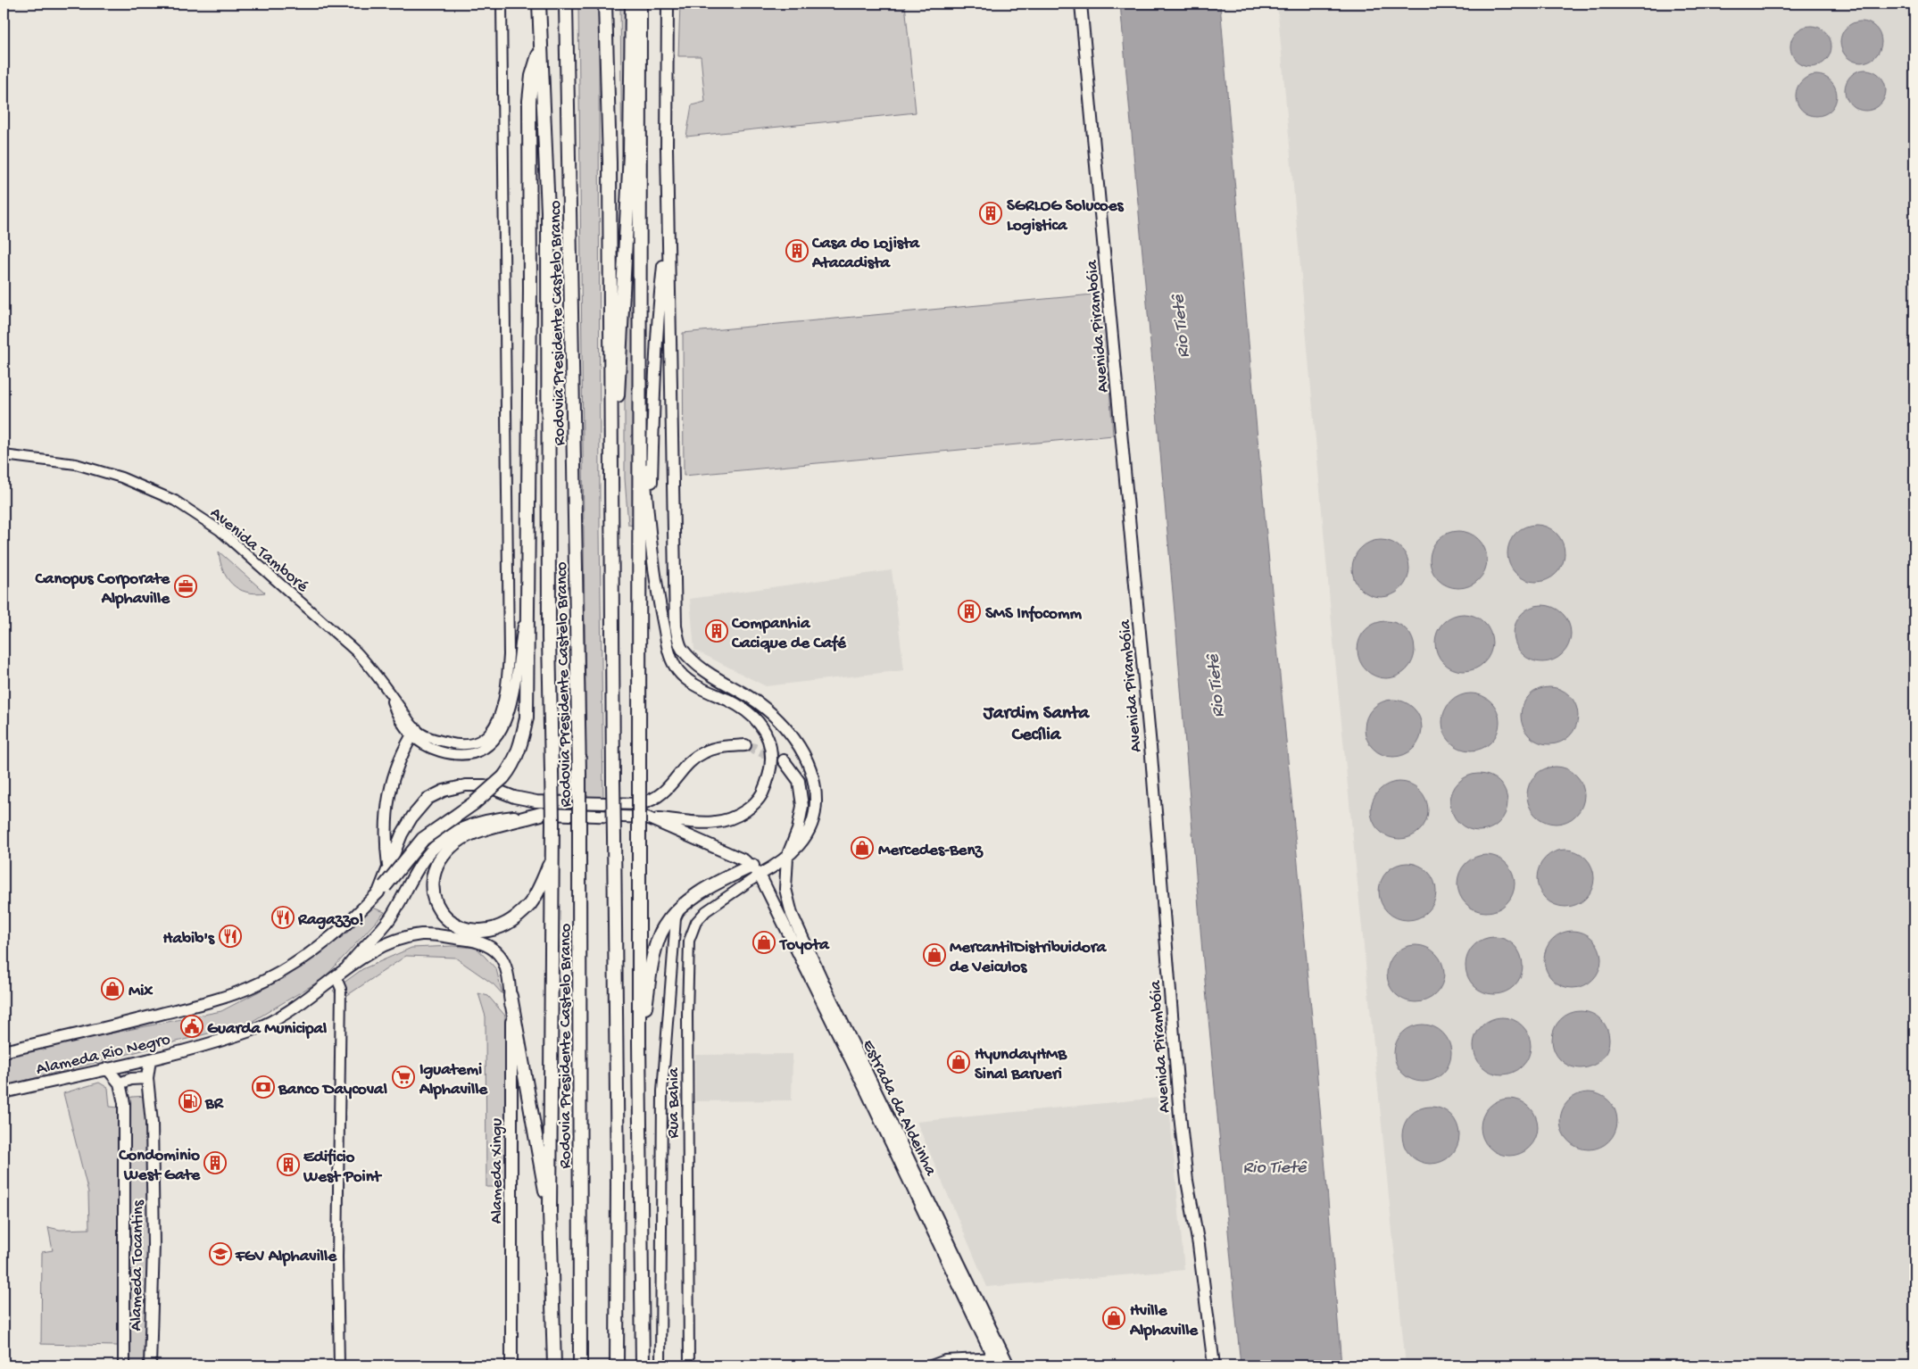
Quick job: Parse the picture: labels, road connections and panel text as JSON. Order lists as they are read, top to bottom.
{
  "streets": {
    "highway": ["Rodovia Presidente Castelo Branco"],
    "main road": [
      "Avenida Pirambóia",
      "Alameda Rio Negro",
      "Estrada da Aldeinha",
      "Alameda Xingu",
      "Alameda Tocantins"
    ],
    "street": ["Avenida Tamboré", "Rua Bahia"]
  },
  "crossings": [
    ["Alameda Rio Negro", "Alameda Xingu"],
    ["Alameda Rio Negro", "Alameda Tocantins"],
    ["Rua Bahia", "Estrada da Aldeinha"]
  ],
  "districts": ["Jardim Santa Cecília"],
  "water": ["Rio Tietê"],
  "places": {
    "building": [
      "SGRLOG Solucoes Logistica",
      "Casa do Lojista Atacadista",
      "SMS Infocomm",
      "Companhia Cacique de Café",
      "Condominio West Gate",
      "Edificio West Point"
    ],
    "office": ["Canopus Corporate Alphaville"],
    "shop": [
      "Mercedes-Benz",
      "Toyota",
      "MercantilDistribuidora de Veiculos",
      "Mix",
      "HyundayHMB Sinal Barueri",
      "Hville Alphaville"
    ],
    "restaurant": ["Ragazzo!", "Habib's"],
    "public building": ["Guarda Municipal"],
    "supermarket": ["Iguatemi Alphaville"],
    "bank": ["Banco Daycoval"],
    "fuel station": ["BR"],
    "school or university": ["FGV Alphaville"]
  }
}
